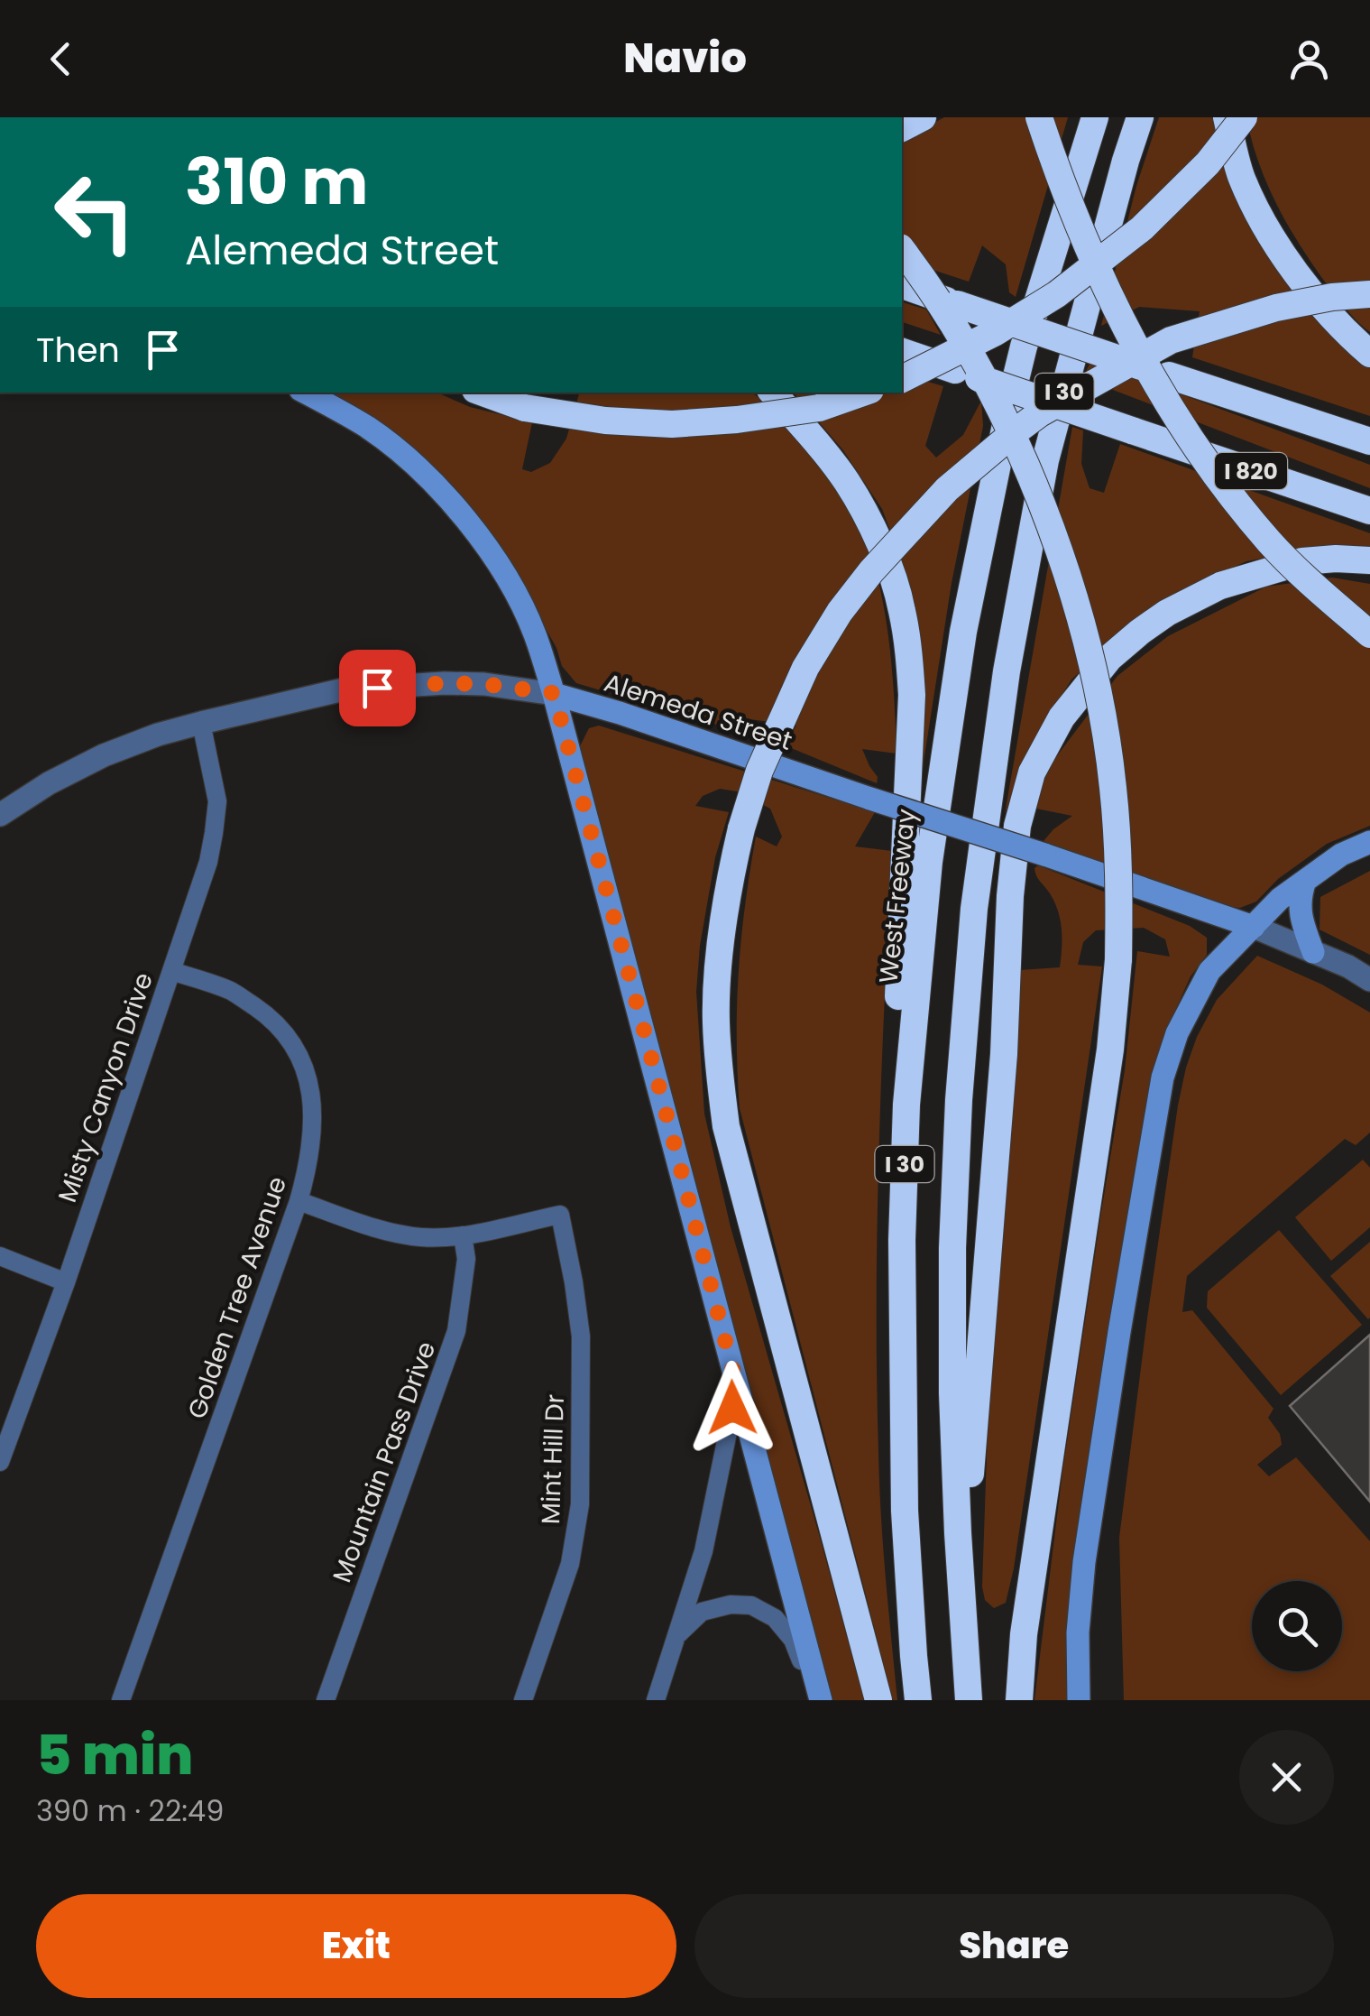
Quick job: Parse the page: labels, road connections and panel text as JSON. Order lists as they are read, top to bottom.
{
  "streets": {
    "highway": ["I 30", "I 820", "West Freeway"],
    "main road": ["Alemeda Street"],
    "street": [
      "Misty Canyon Drive",
      "Golden Tree Avenue",
      "Mint Hill Dr",
      "Mountain Pass Drive"
    ]
  },
  "crossings": [
    ["Alemeda Street", "Misty Canyon Drive"],
    ["Misty Canyon Drive", "Golden Tree Avenue"],
    ["Mint Hill Dr", "Mountain Pass Drive"]
  ],
  "page": {
    "header": "Navio",
    "turn": ["310 m", "Alemeda Street"],
    "then": "Then",
    "heading": ["5 min", "390 m · 22:49"],
    "buttons": ["Exit", "Share"]
  }
}
